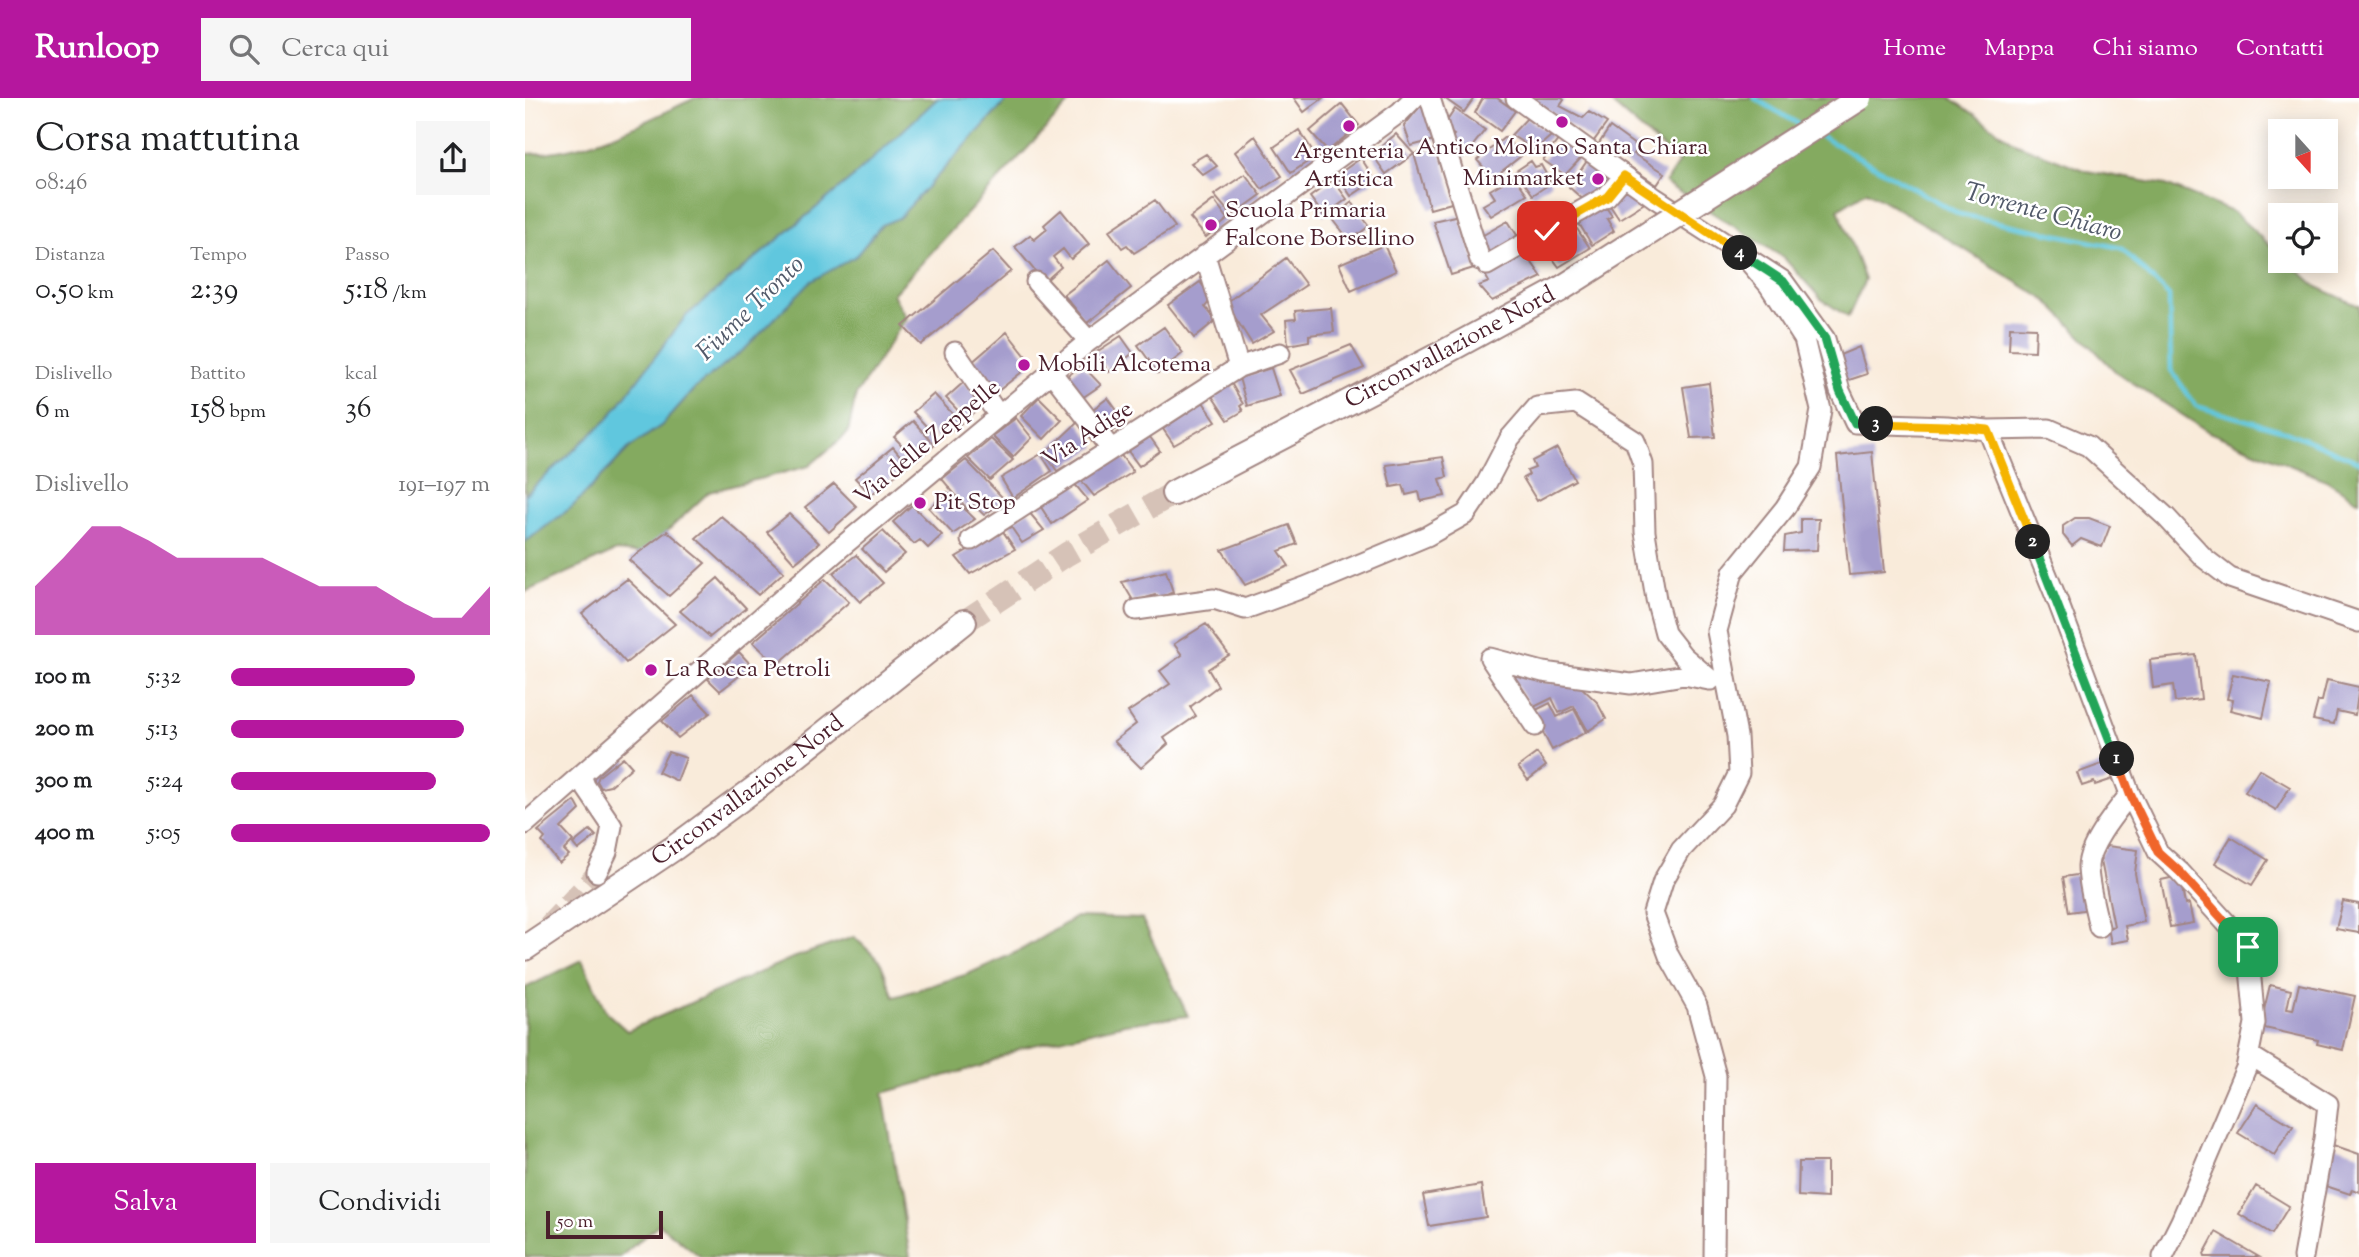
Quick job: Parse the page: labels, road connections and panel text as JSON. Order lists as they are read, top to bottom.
{
  "streets": {
    "main road": ["Circonvallazione Nord"],
    "street": ["Via Adige", "Via delle Zeppelle"]
  },
  "water": ["Torrente Chiaro", "Fiume Tronto"],
  "places": [
    "Antico Molino Santa Chiara",
    "Argenteria Artistica",
    "Minimarket",
    "Scuola Primaria Falcone Borsellino",
    "Mobili Alcotema",
    "Pit Stop",
    "La Rocca Petroli"
  ],
  "scale_bar": "50 m",
  "north": "bottom",
  "page": {
    "header": "Runloop",
    "search": "Cerca qui",
    "nav": [
      "Home",
      "Mappa",
      "Chi siamo",
      "Contatti"
    ],
    "heading": ["Corsa mattutina", "08:46"],
    "stats": [
      ["Distanza", "0.50 km"],
      ["Tempo", "2:39"],
      ["Passo", "5:18 /km"],
      ["Dislivello", "6 m"],
      ["Battito", "158 bpm"],
      ["kcal", "36"]
    ],
    "pins": [
      "4",
      "3",
      "2",
      "1"
    ],
    "chart": ["Dislivello", "191–197 m"],
    "list": [
      {
        "name": "100 m",
        "note": "5:32"
      },
      {
        "name": "200 m",
        "note": "5:13"
      },
      {
        "name": "300 m",
        "note": "5:24"
      },
      {
        "name": "400 m",
        "note": "5:05"
      }
    ],
    "buttons": ["Salva", "Condividi"],
    "scale": "50 m"
  }
}
